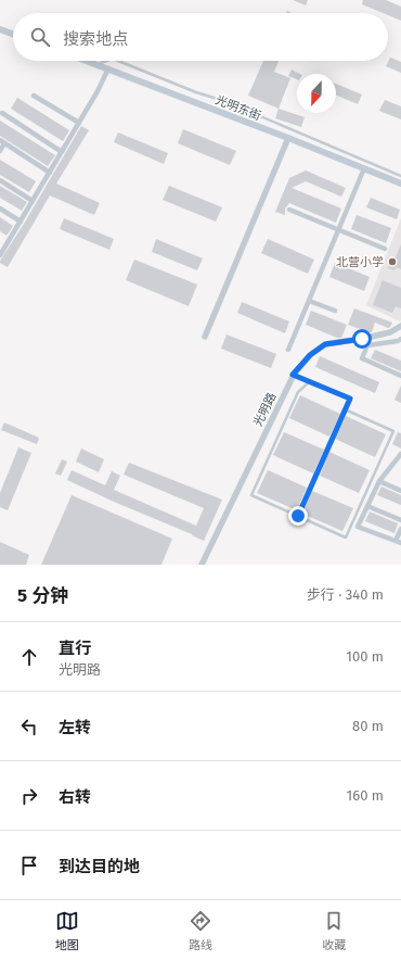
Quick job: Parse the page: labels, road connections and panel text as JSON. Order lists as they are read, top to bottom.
{
  "streets": {
    "main road": ["光明东街"],
    "street": ["光明路"]
  },
  "places": ["北营小学"],
  "north": "bottom",
  "page": {
    "search": "搜索地点",
    "heading": ["5 分钟", "步行 · 340 m"],
    "list": [
      ["直行", "光明路", "100 m"],
      ["左转", "80 m"],
      ["右转", "160 m"],
      "到达目的地"
    ],
    "nav": ["地图", "路线", "收藏"]
  }
}
